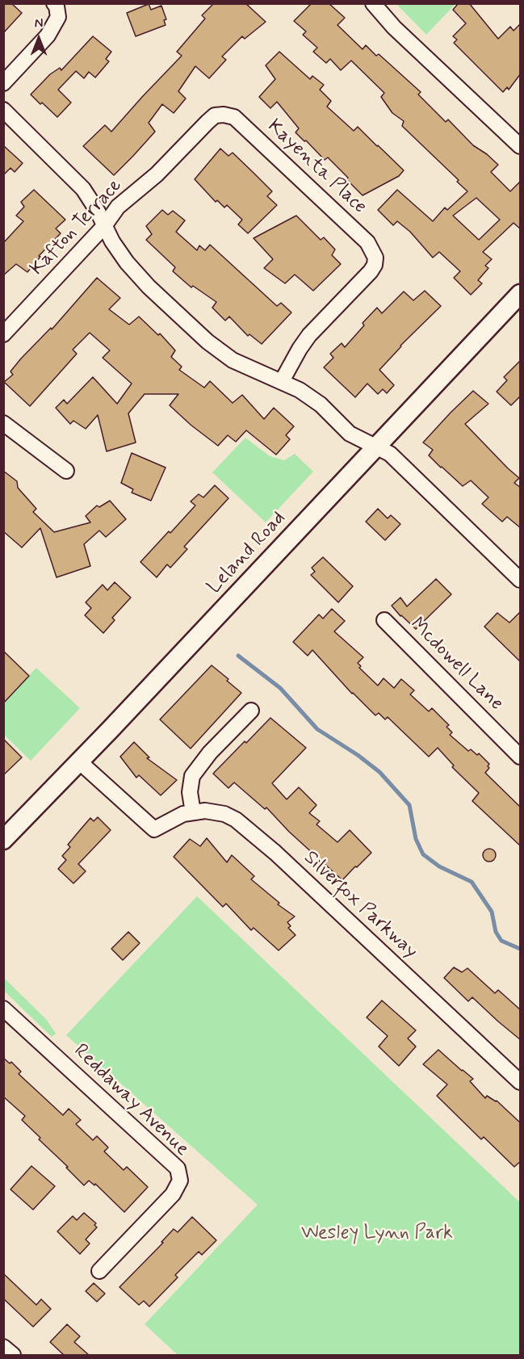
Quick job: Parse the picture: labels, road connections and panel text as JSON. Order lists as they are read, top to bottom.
{
  "streets": {
    "street": [
      "Kayenta Place",
      "Kafton Terrace",
      "Leland Road",
      "Mcdowell Lane",
      "Silverfox Parkway",
      "Reddaway Avenue"
    ]
  },
  "crossings": [
    ["Kayenta Place", "Kafton Terrace"],
    ["Leland Road", "Silverfox Parkway"]
  ],
  "parks": ["Wesley Lynn Park"],
  "north": "top"
}
